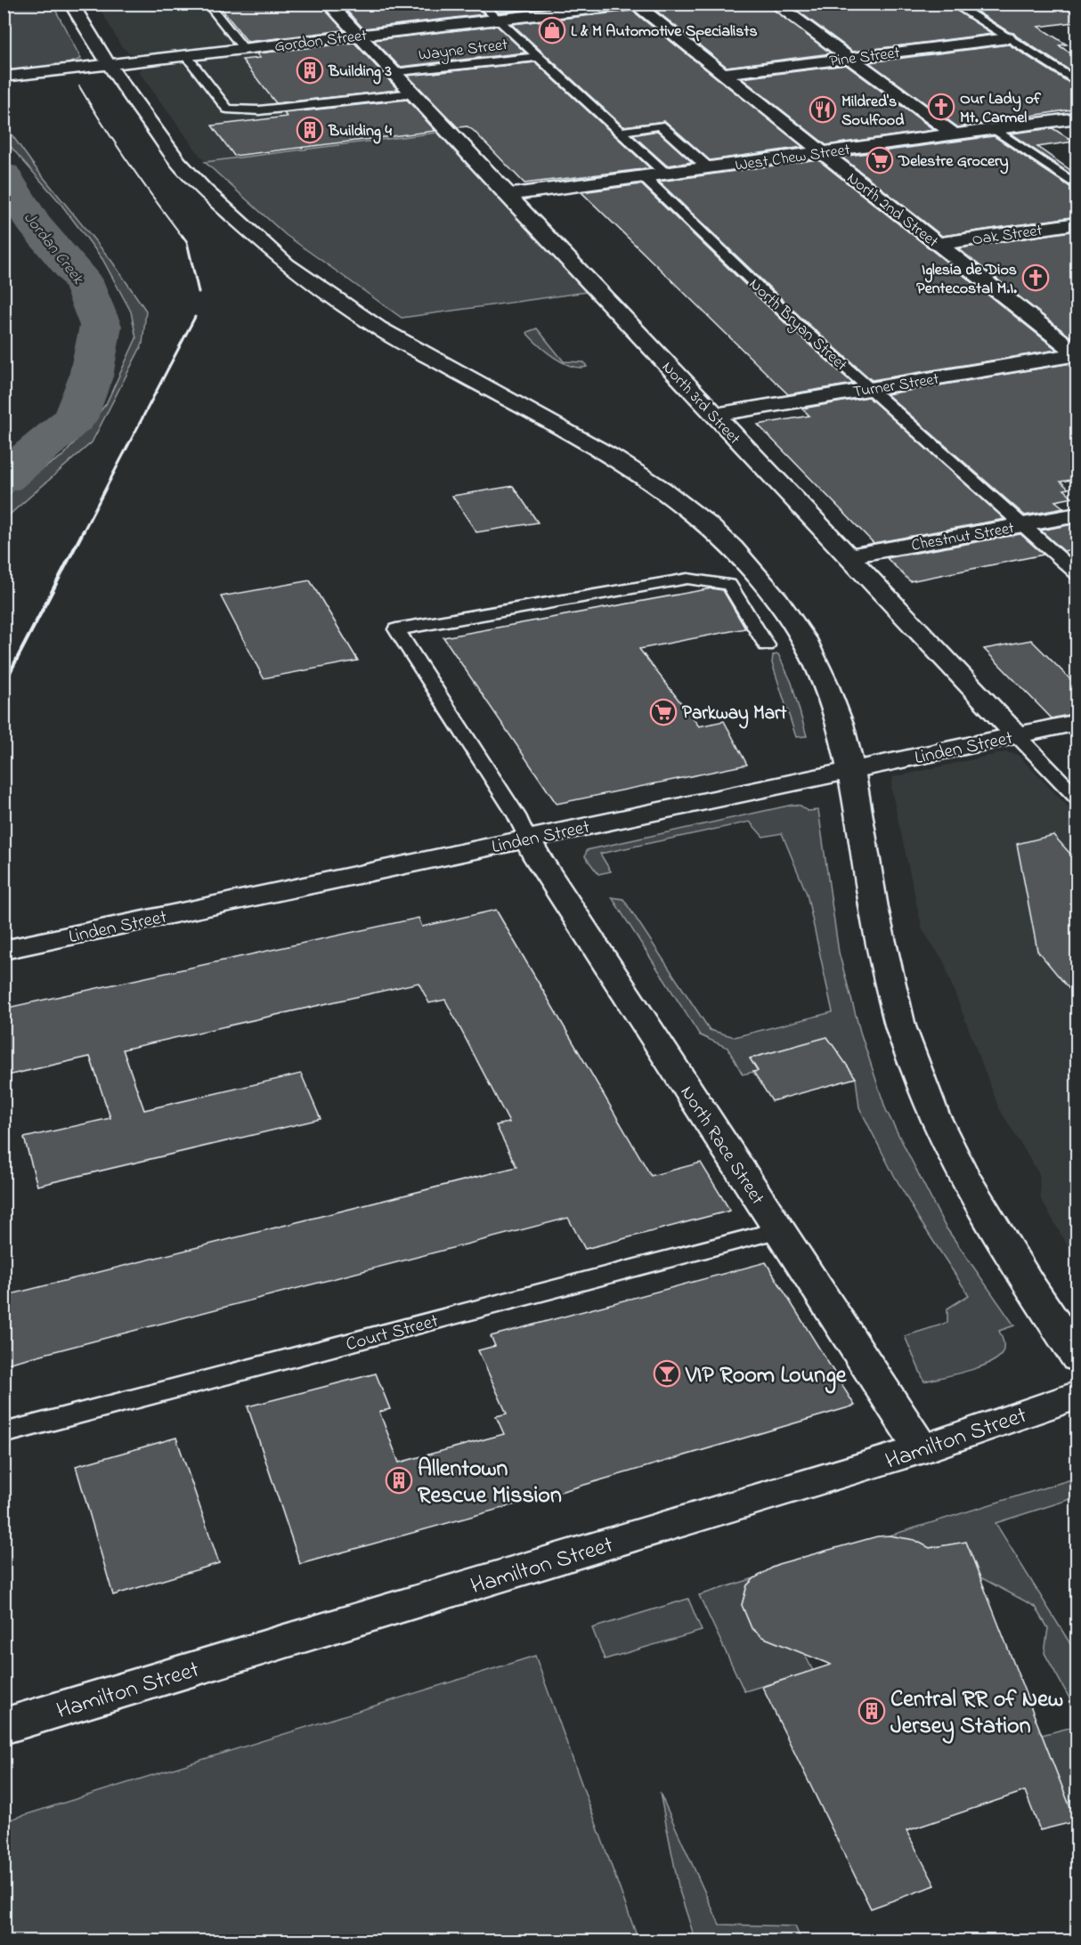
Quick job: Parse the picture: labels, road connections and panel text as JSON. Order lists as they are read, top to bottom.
{
  "streets": {
    "street": [
      "Gordon Street",
      "Pine Street",
      "West Chew Street",
      "North 2nd Street",
      "Oak Street",
      "Turner Street",
      "North 3rd Street",
      "Chestnut Street",
      "Linden Street",
      "North Race Street",
      "Hamilton Street"
    ],
    "lane": ["Wayne Street", "North Bryan Street", "Court Street"]
  },
  "crossings": [
    ["Gordon Street", "North 2nd Street"],
    ["Gordon Street", "North 3rd Street"],
    ["Wayne Street", "North 3rd Street"],
    ["Pine Street", "North 2nd Street"],
    ["West Chew Street", "North 2nd Street"],
    ["West Chew Street", "North Bryan Street"],
    ["West Chew Street", "North 3rd Street"],
    ["North 2nd Street", "Oak Street"],
    ["North 2nd Street", "Turner Street"],
    ["North Bryan Street", "Turner Street"],
    ["North Bryan Street", "Chestnut Street"],
    ["Turner Street", "North 3rd Street"],
    ["North 3rd Street", "Chestnut Street"],
    ["North 3rd Street", "Linden Street"],
    ["Linden Street", "North Race Street"],
    ["North Race Street", "Court Street"],
    ["North Race Street", "Hamilton Street"]
  ],
  "water": ["Jordan Creek"],
  "places": {
    "shop": ["L & M Automotive Specialists"],
    "building": [
      "Building 3",
      "Building 4",
      "Allentown Rescue Mission",
      "Central RR of New Jersey Station"
    ],
    "church": ["Our Lady of Mt. Carmel", "Iglesia de Dios Pentecostal M.I."],
    "restaurant": ["Mildred's Soulfood"],
    "supermarket": ["Delestre Grocery", "Parkway Mart"],
    "bar": ["VIP Room Lounge"]
  }
}
